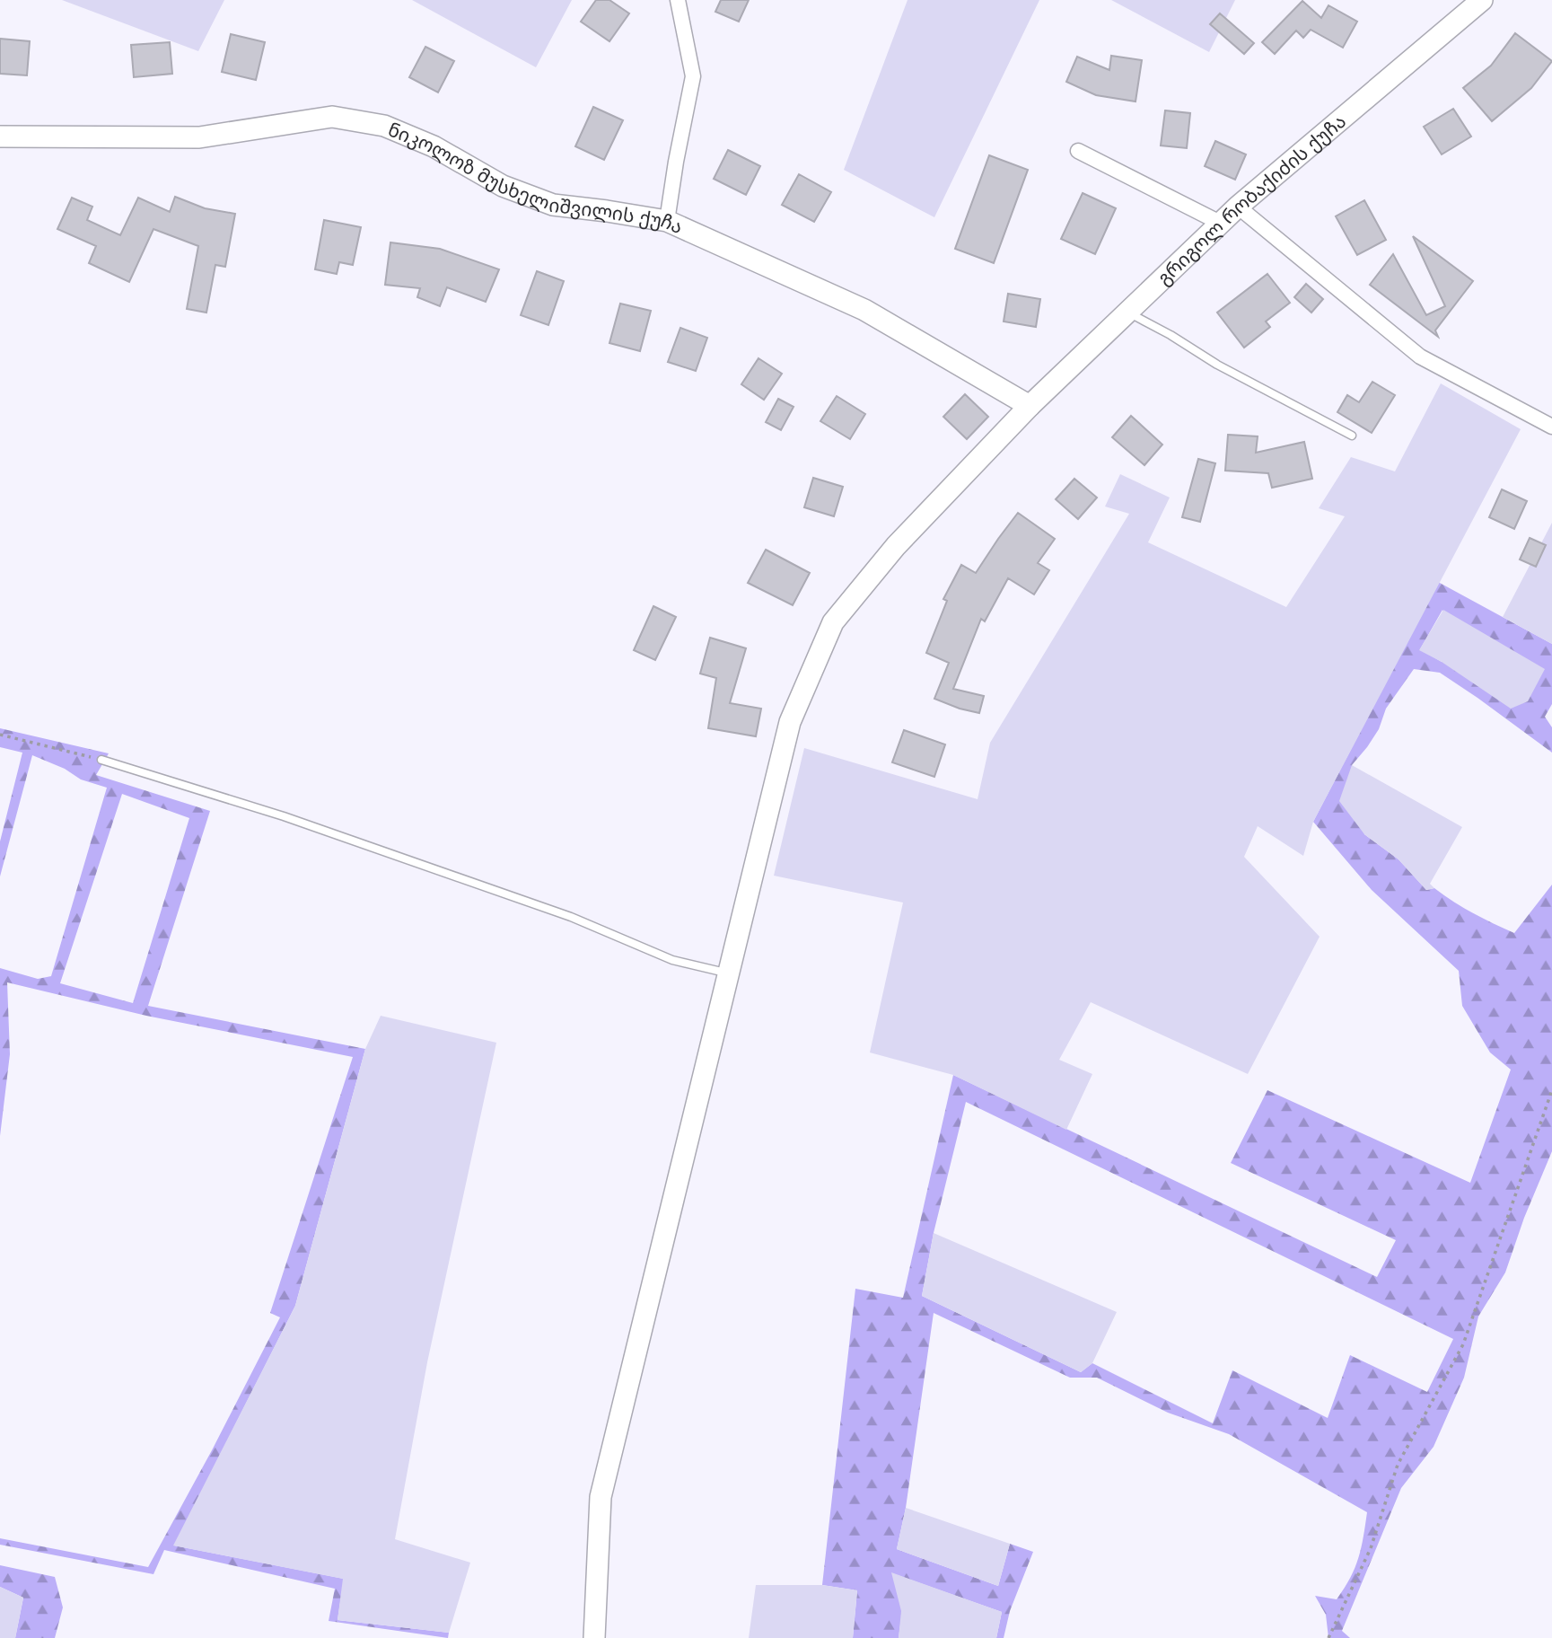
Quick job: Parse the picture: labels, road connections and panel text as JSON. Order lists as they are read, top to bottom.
{
  "streets": {
    "street": ["ნიკოლოზ მუსხელიშვილის ქუჩა", "გრიგოლ რობაქიძის ქუჩა"]
  },
  "crossings": [
    ["ნიკოლოზ მუსხელიშვილის ქუჩა", "გრიგოლ რობაქიძის ქუჩა"]
  ]
}
